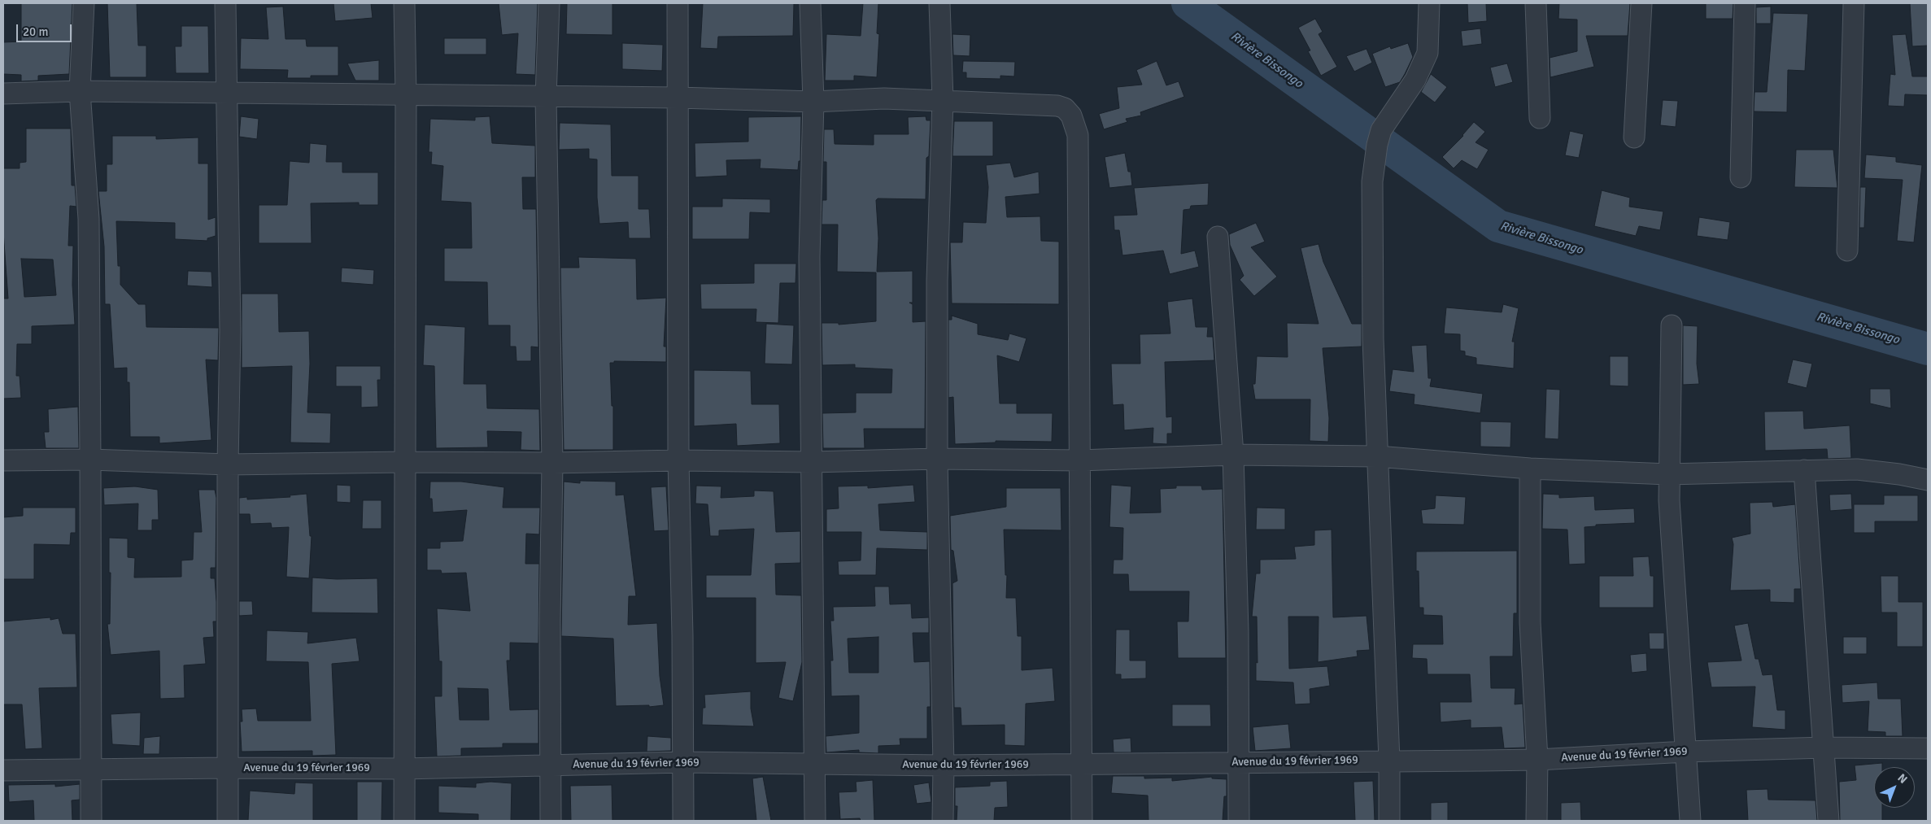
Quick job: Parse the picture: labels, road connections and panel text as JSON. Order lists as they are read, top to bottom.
{
  "streets": {
    "street": ["Avenue du 19 février 1969"]
  },
  "water": ["Rivière Bissongo"],
  "scale_bar": "20 m",
  "north": "top right"
}
